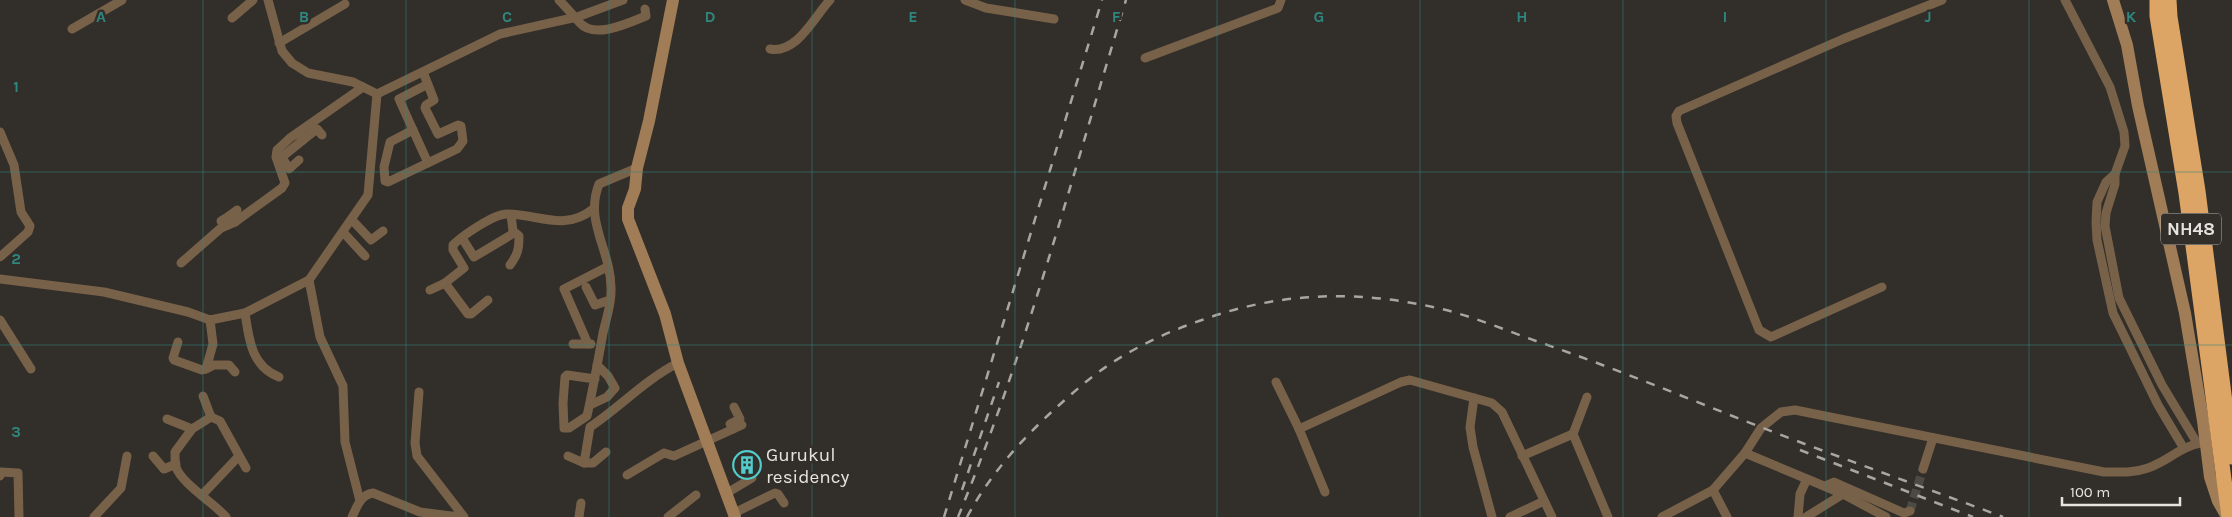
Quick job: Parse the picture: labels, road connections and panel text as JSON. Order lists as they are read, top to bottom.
{
  "streets": {
    "highway": ["NH48"]
  },
  "places": {
    "building": ["Gurukul residency"]
  },
  "scale_bar": "100 m",
  "grid": {
    "columns": [
      "A",
      "B",
      "C",
      "D",
      "E",
      "F",
      "G",
      "H",
      "I",
      "J",
      "K"
    ],
    "rows": ["1", "2", "3"]
  }
}
